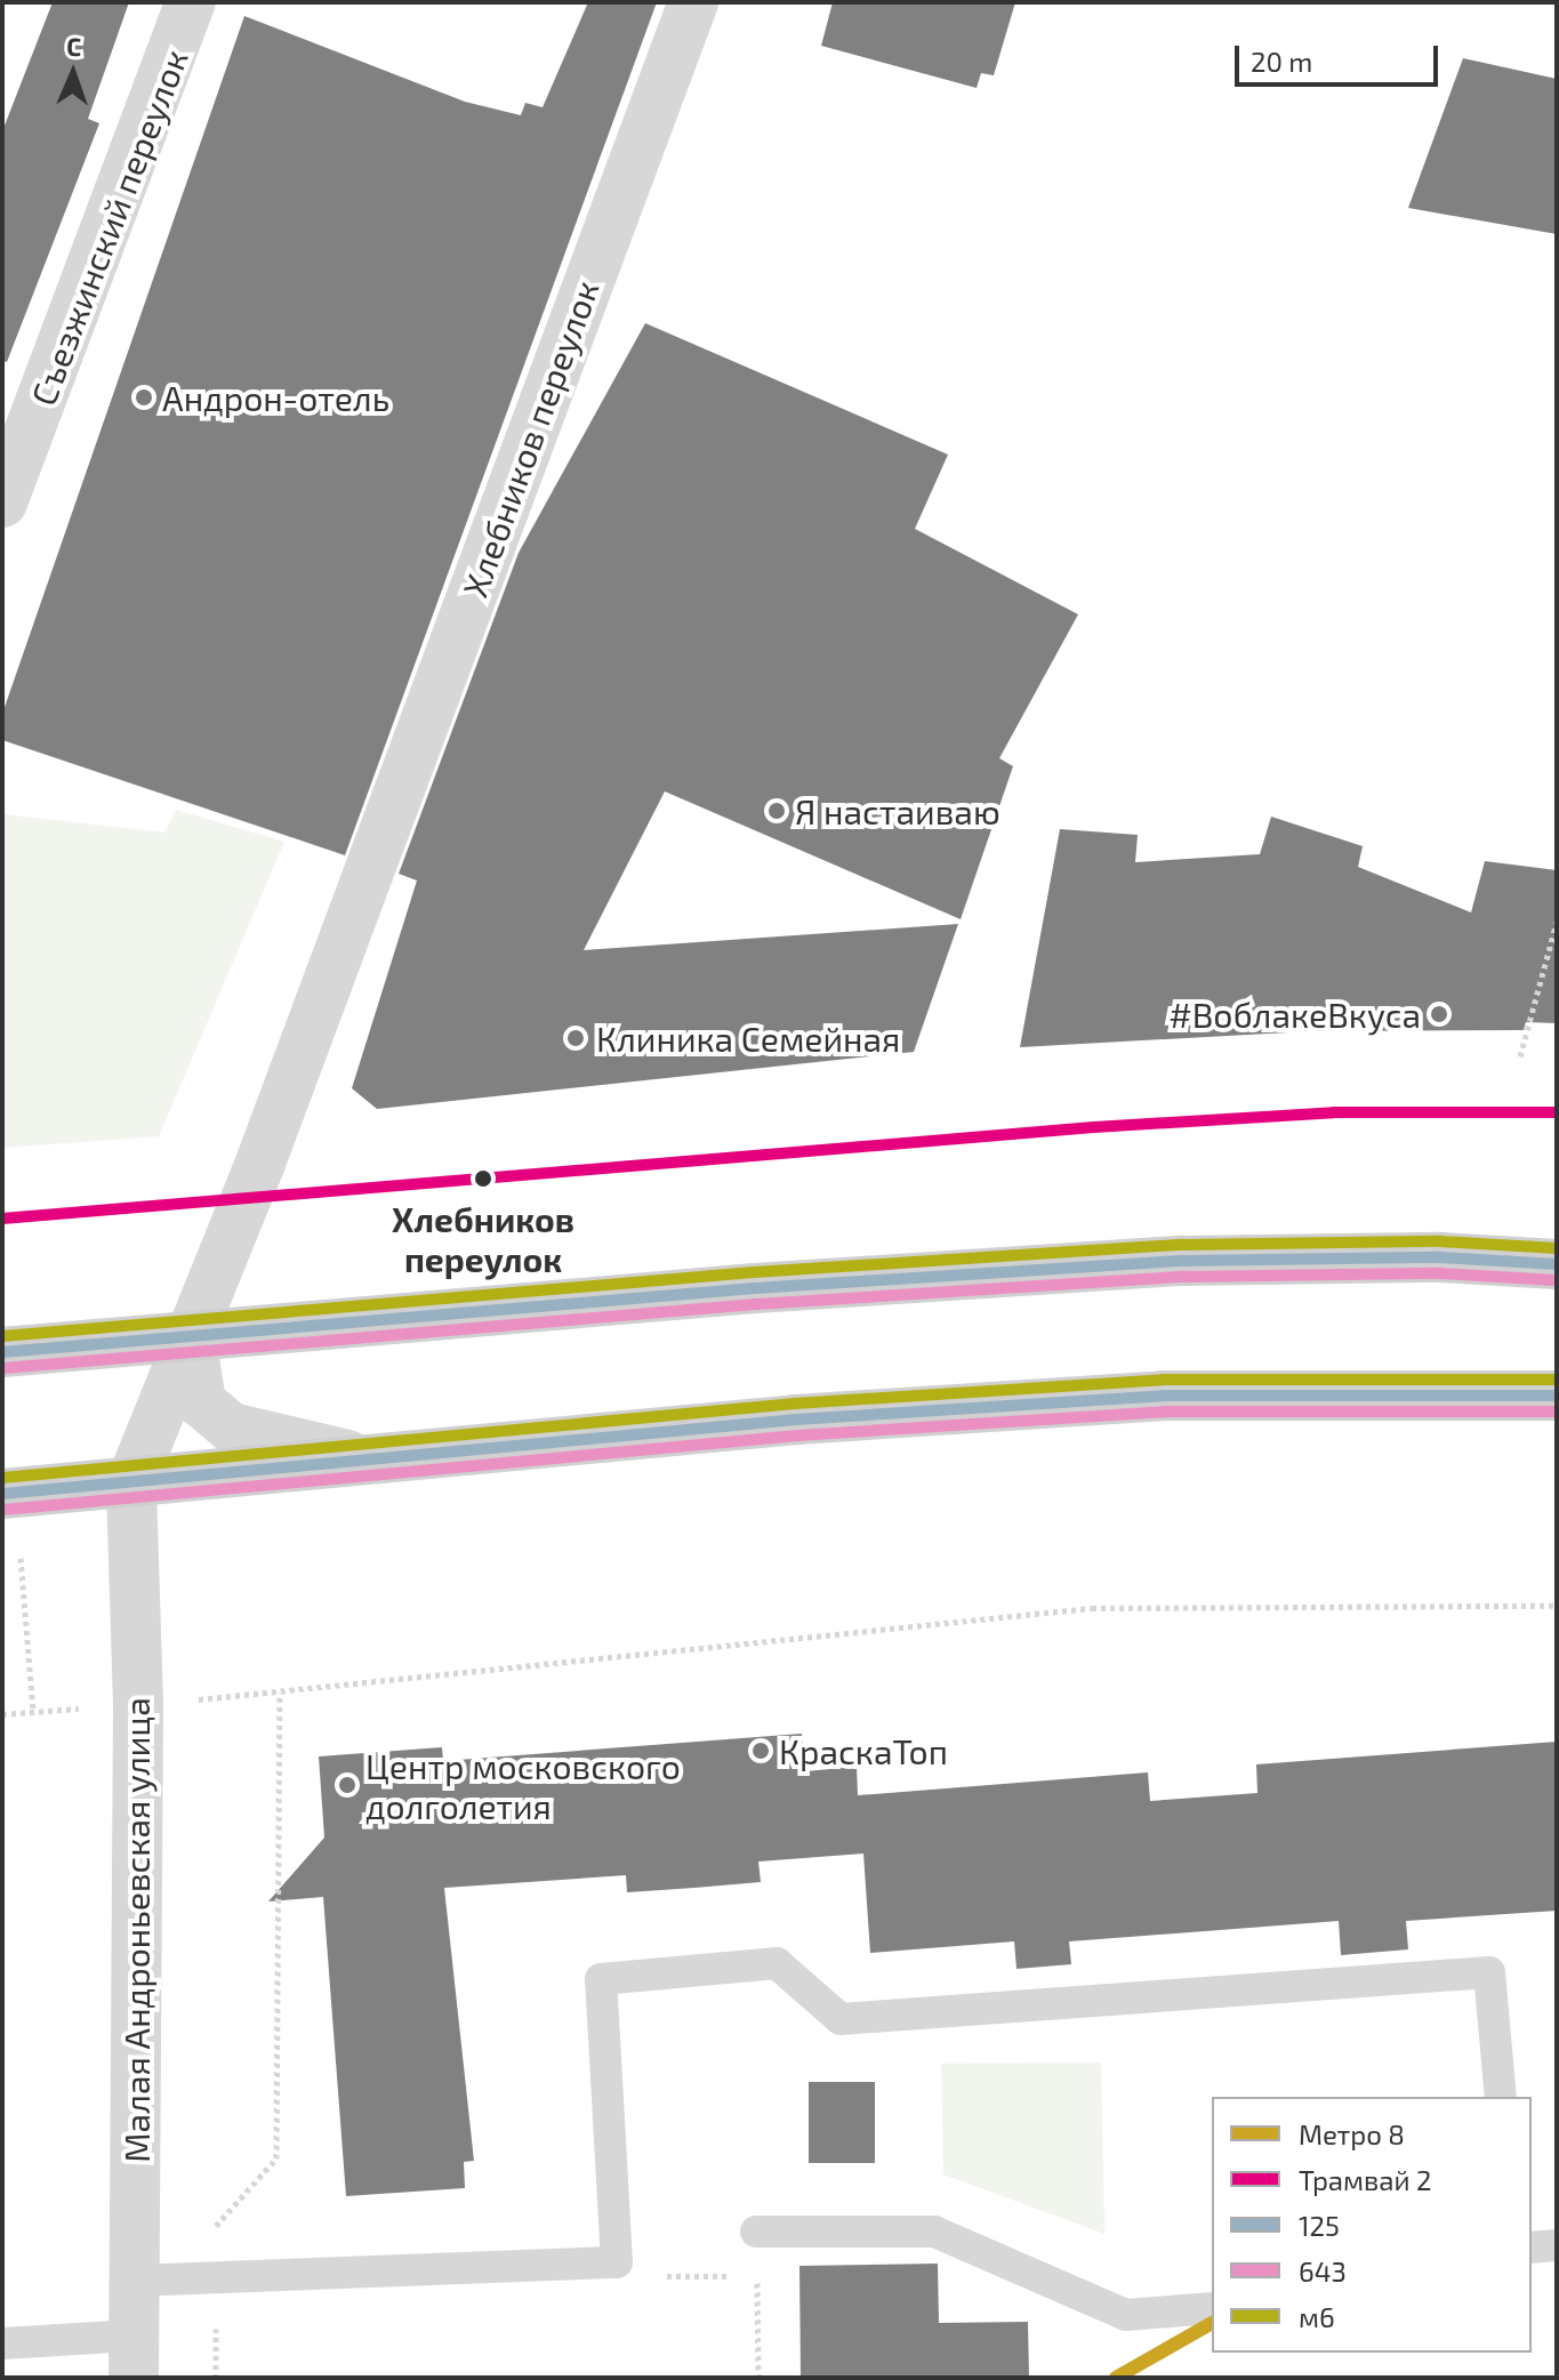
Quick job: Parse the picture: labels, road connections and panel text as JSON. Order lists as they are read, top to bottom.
{
  "streets": {
    "street": ["Съезжинский переулок", "Хлебников переулок", "Малая Андроньевская улица"]
  },
  "crossings": [
    ["Хлебников переулок", "Малая Андроньевская улица"]
  ],
  "places": [
    "Андрон-отель",
    "Я настаиваю",
    "#ВоблакеВкуса",
    "Клиника Семейная",
    "Хлебников переулок",
    "КраскаТоп",
    "Центр московского долголетия"
  ],
  "lines": [
    "tram line 2",
    "transit line м6",
    "transit line 125",
    "transit line 643",
    "metro line 8"
  ],
  "legend": [
    "Метро 8",
    "Трамвай 2",
    "125",
    "643",
    "м6"
  ],
  "scale_bar": "20 m",
  "north": "top"
}
